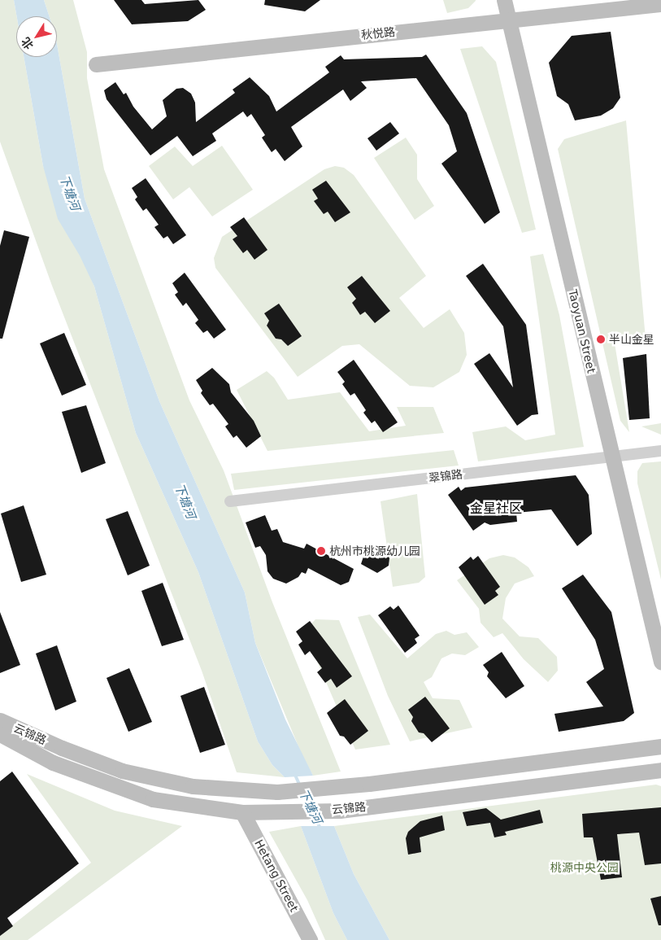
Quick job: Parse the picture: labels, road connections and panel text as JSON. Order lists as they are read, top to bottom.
{
  "streets": {
    "street": [
      "秋悦路",
      "Taoyuan Street",
      "翠锦路",
      "云锦路",
      "Hetang Street"
    ]
  },
  "crossings": [
    ["秋悦路", "Taoyuan Street"],
    ["Taoyuan Street", "翠锦路"],
    ["云锦路", "Hetang Street"]
  ],
  "districts": ["金星社区"],
  "water": ["下塘河"],
  "parks": ["桃源中央公园"],
  "places": ["半山金星", "杭州市桃源幼儿园"],
  "north": "bottom left"
}
